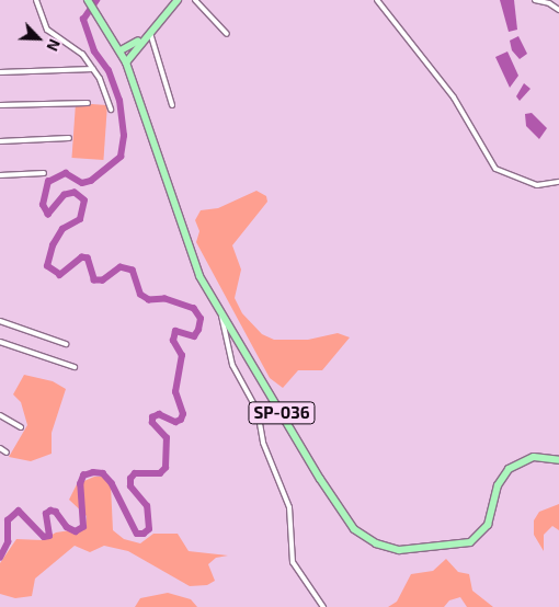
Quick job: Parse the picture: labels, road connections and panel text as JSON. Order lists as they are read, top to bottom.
{
  "streets": {
    "main road": ["SP-036"]
  },
  "north": "bottom right"
}
